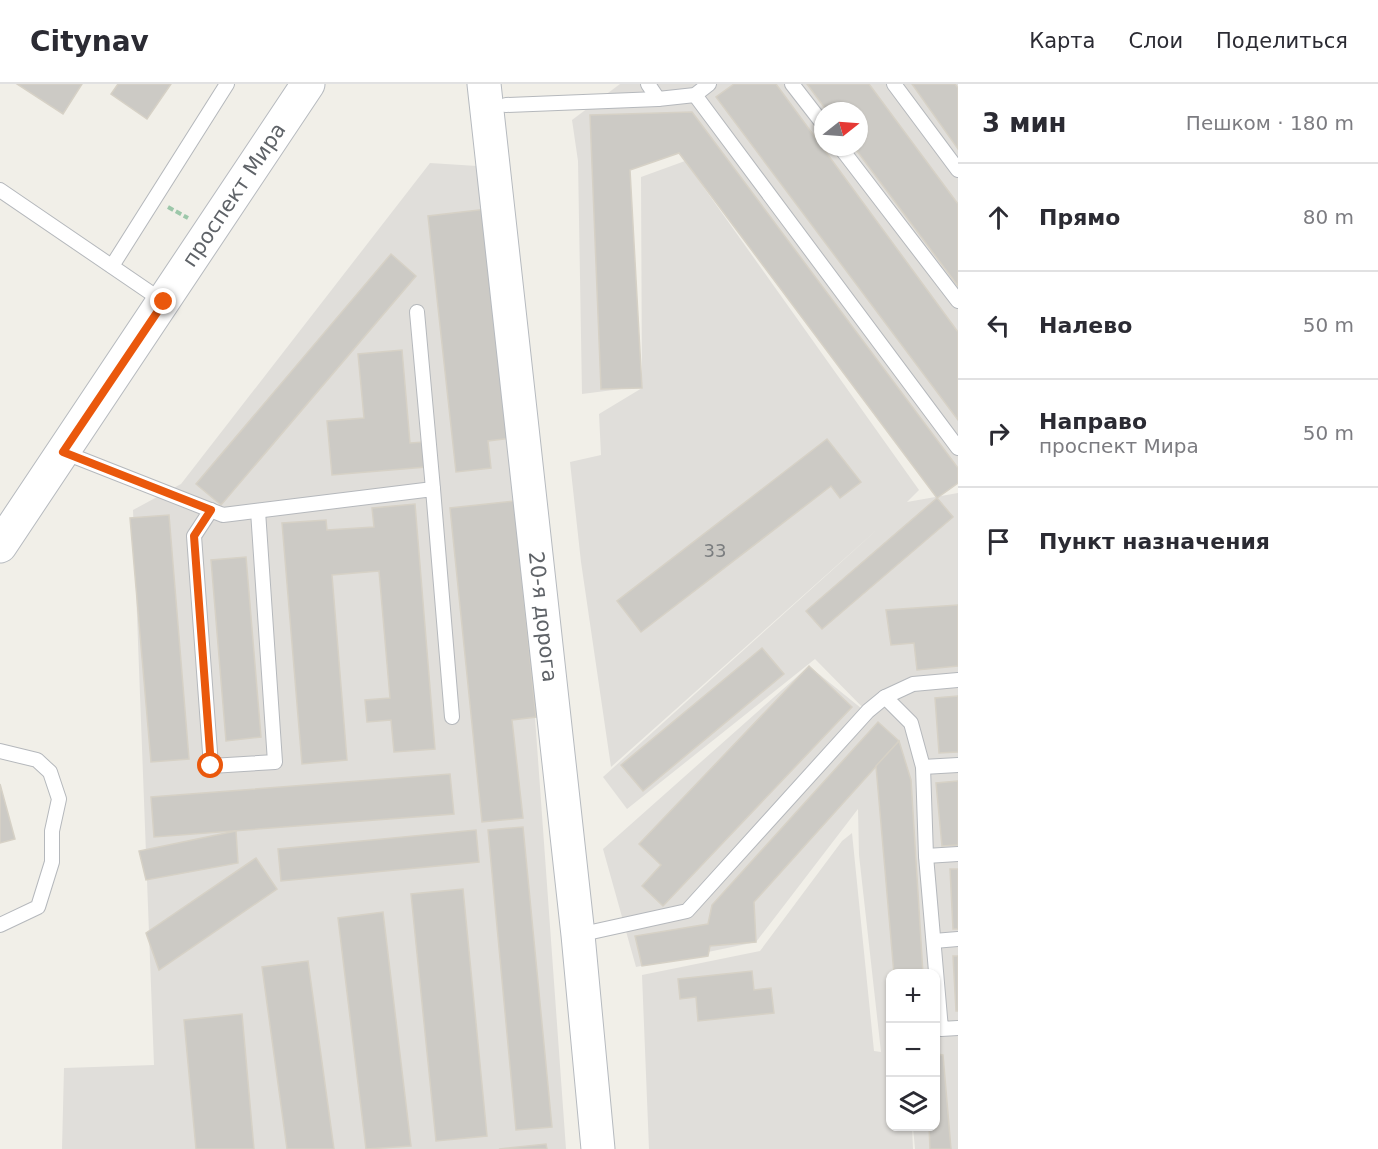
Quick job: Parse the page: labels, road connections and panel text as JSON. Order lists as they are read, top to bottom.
{
  "streets": {
    "main road": ["проспект Мира", "20-я дорога"]
  },
  "house_numbers": ["33"],
  "north": "right",
  "page": {
    "header": "Citynav",
    "nav": ["Карта", "Слои", "Поделиться"],
    "heading": ["3 мин", "Пешком · 180 m"],
    "list": [
      ["Прямо", "80 m"],
      ["Налево", "50 m"],
      ["Направо", "проспект Мира", "50 m"],
      "Пункт назначения"
    ],
    "map_buttons": ["+", "−"]
  }
}
